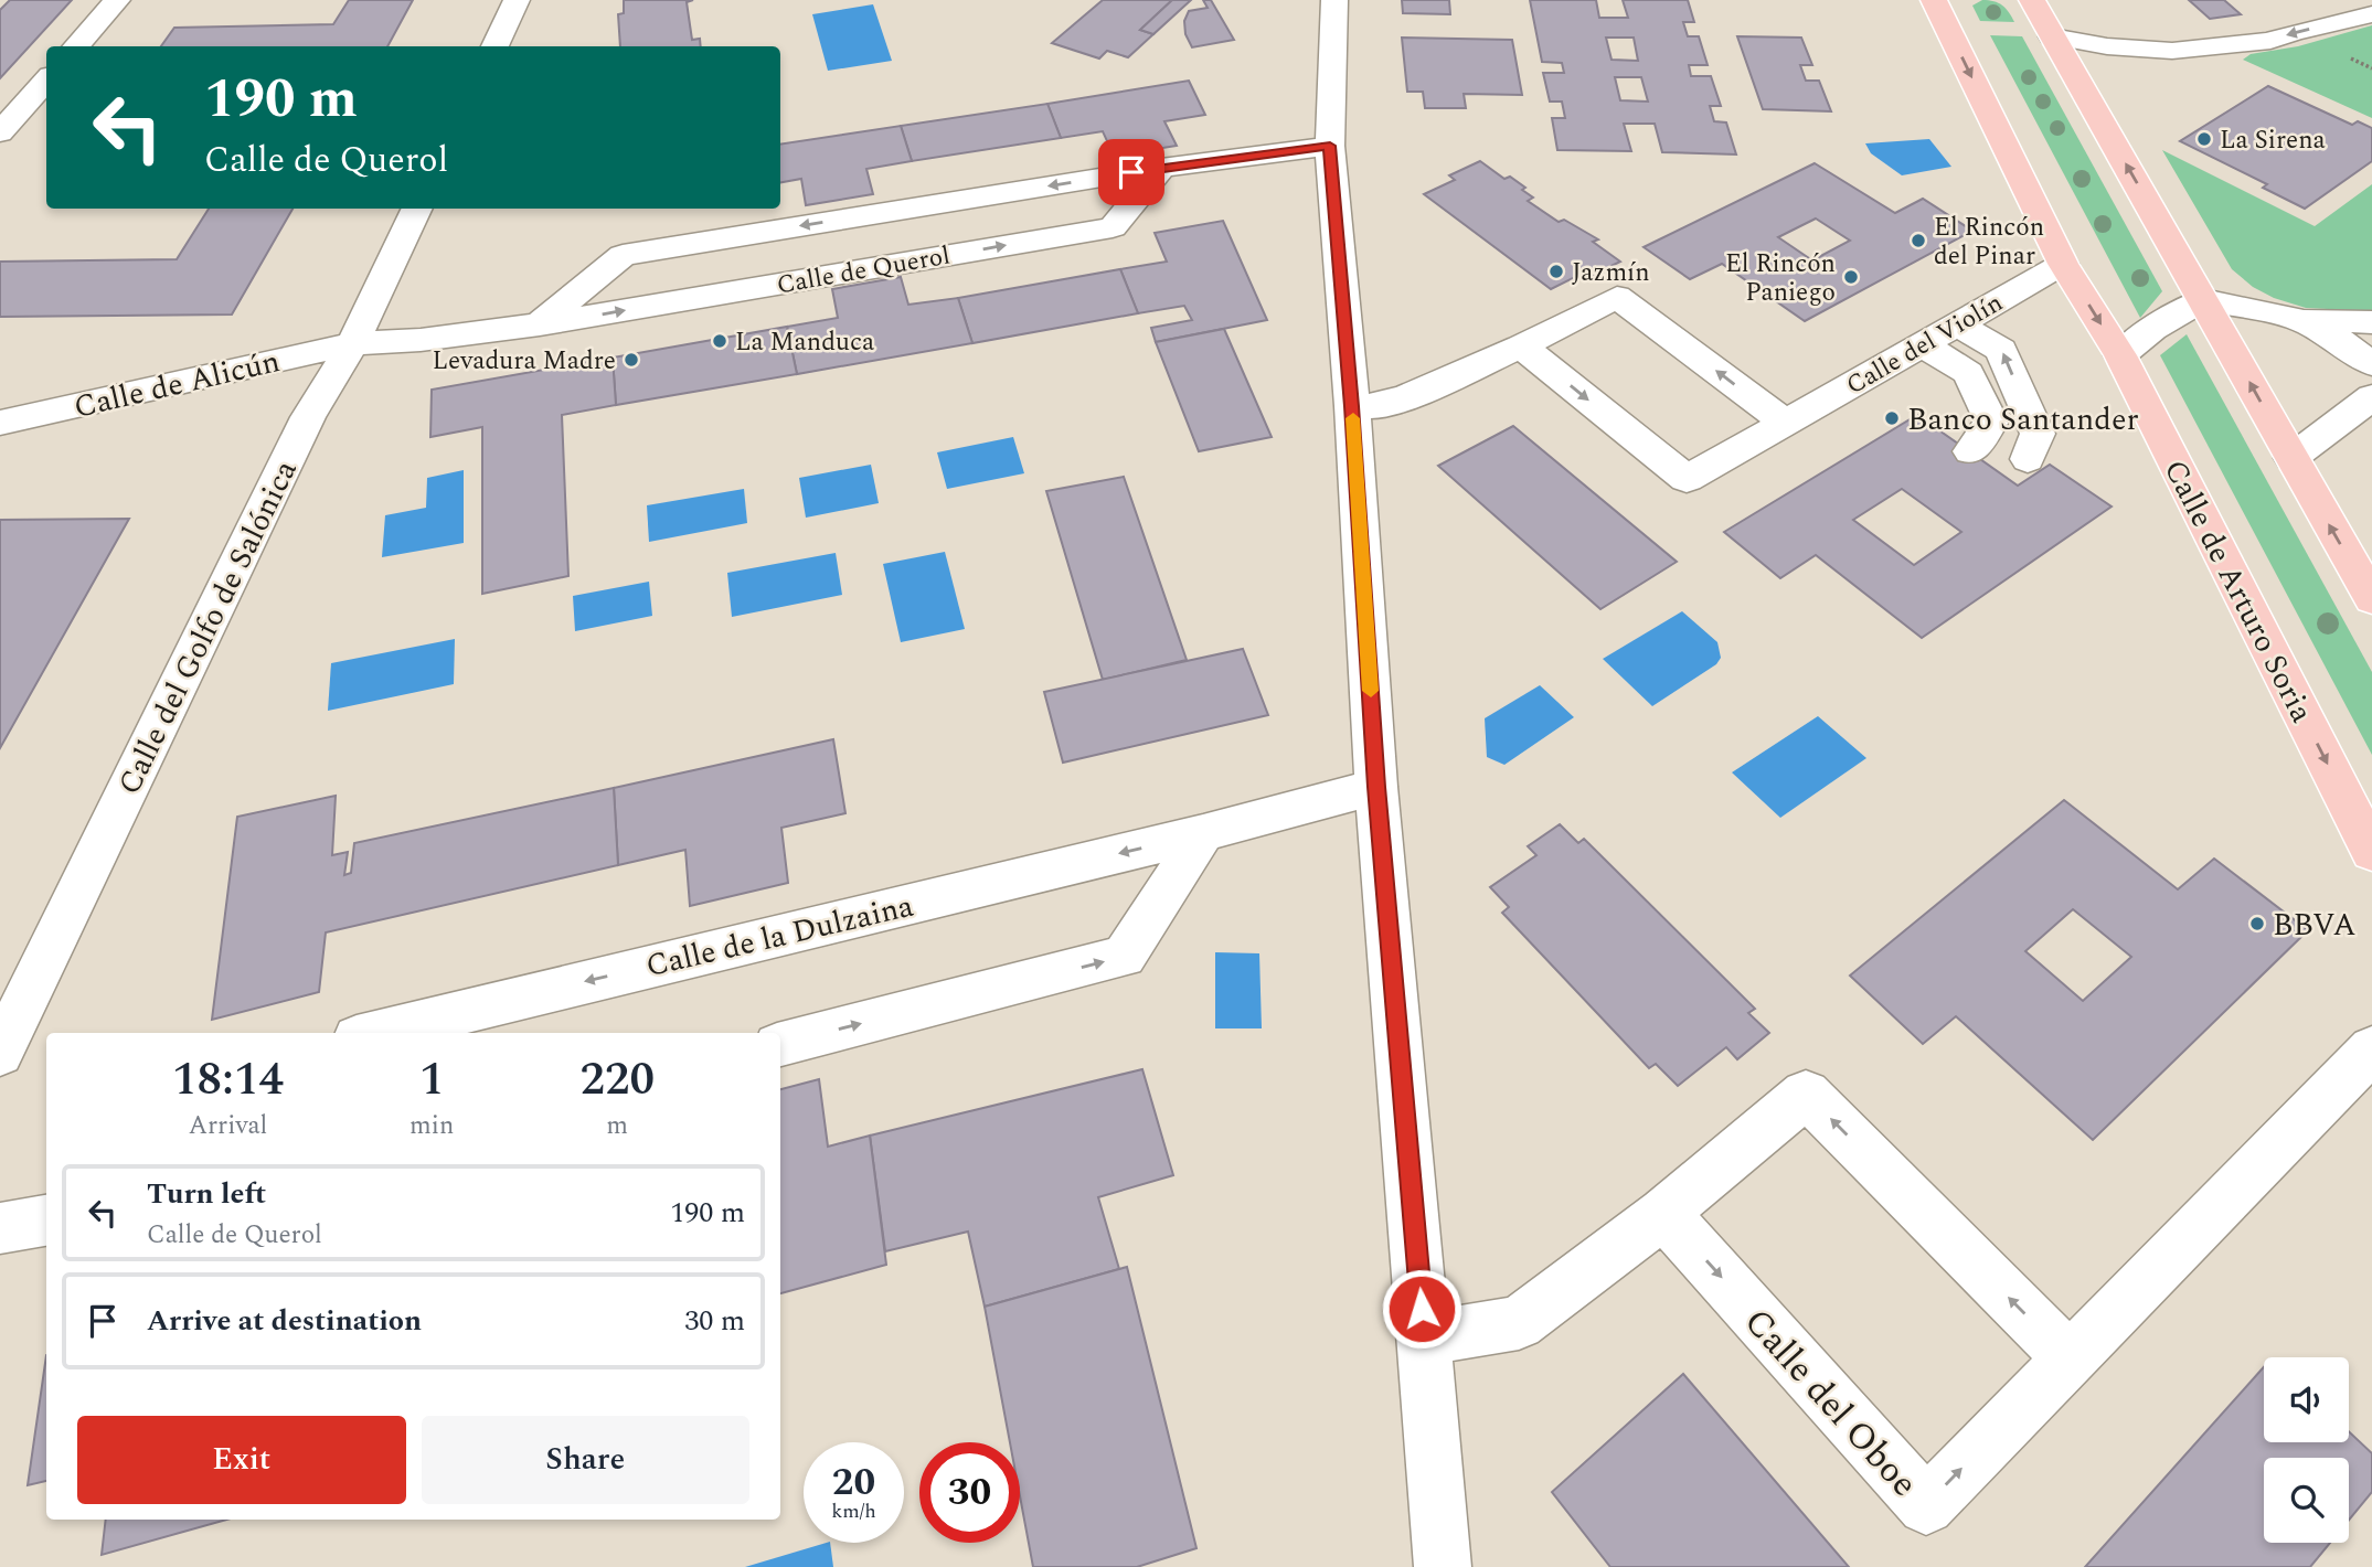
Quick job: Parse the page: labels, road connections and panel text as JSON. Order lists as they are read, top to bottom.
{
  "streets": {
    "main road": ["Calle de Arturo Soria"],
    "street": [
      "Calle de Querol",
      "Calle del Violín",
      "Calle de Alicún",
      "Calle del Golfo de Salónica",
      "Calle de la Dulzaina",
      "Calle del Oboe"
    ]
  },
  "crossings": [
    ["Calle de Querol", "Calle de Alicún"],
    ["Calle de Querol", "Calle del Golfo de Salónica"],
    ["Calle del Violín", "Calle de Arturo Soria"],
    ["Calle de Alicún", "Calle del Golfo de Salónica"]
  ],
  "one_way": ["Calle del Violín"],
  "places": [
    "La Sirena",
    "El Rincón del Pinar",
    "Jazmín",
    "El Rincón Paniego",
    "La Manduca",
    "Levadura Madre",
    "Banco Santander",
    "BBVA"
  ],
  "page": {
    "turn": ["190 m", "Calle de Querol"],
    "eta": [
      "18:14",
      "Arrival",
      "1",
      "min",
      "220",
      "m"
    ],
    "list": [
      {
        "name": "Turn left",
        "note": "Calle de Querol",
        "value": "190 m"
      },
      {
        "name": "Arrive at destination",
        "value": "30 m"
      }
    ],
    "buttons": ["Exit", "Share"],
    "speed": "20 km/h",
    "limit": "30"
  }
}
